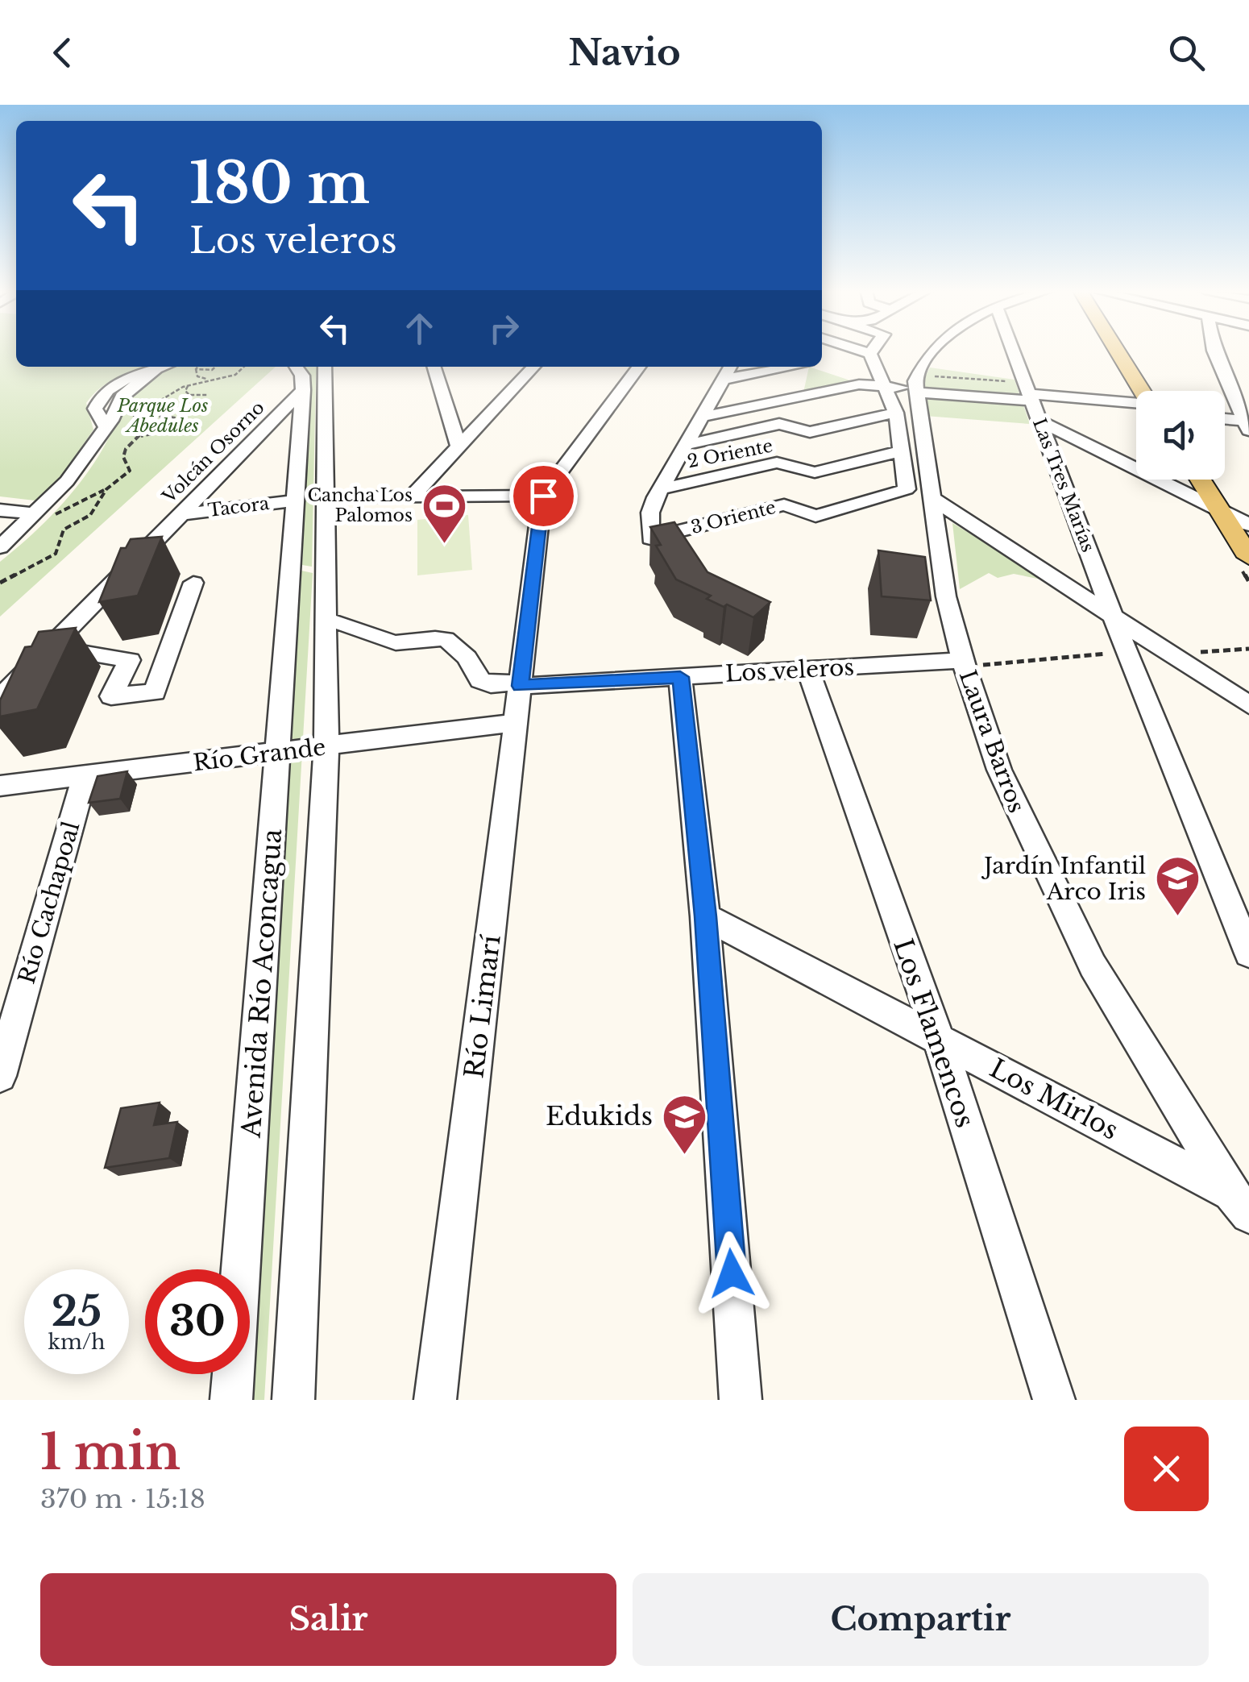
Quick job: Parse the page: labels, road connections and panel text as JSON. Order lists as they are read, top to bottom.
{
  "streets": {
    "street": [
      "Volcán Osorno",
      "2 Oriente",
      "Las Tres Marías",
      "Tacora",
      "3 Oriente",
      "Los veleros",
      "Laura Barros",
      "Río Grande",
      "Río Cachapoal",
      "Avenida Río Aconcagua",
      "Río Limarí",
      "Los Flamencos",
      "Los Mirlos"
    ]
  },
  "crossings": [
    ["Volcán Osorno", "Tacora"],
    ["Volcán Osorno", "Avenida Río Aconcagua"],
    ["2 Oriente", "3 Oriente"],
    ["Tacora", "Avenida Río Aconcagua"],
    ["Los veleros", "Laura Barros"],
    ["Los veleros", "Río Limarí"],
    ["Los veleros", "Los Flamencos"],
    ["Laura Barros", "Los Mirlos"],
    ["Río Grande", "Río Cachapoal"],
    ["Río Grande", "Avenida Río Aconcagua"],
    ["Río Grande", "Río Limarí"],
    ["Los Flamencos", "Los Mirlos"]
  ],
  "parks": ["Parque Los Abedules"],
  "places": {
    "sports": ["Cancha Los Palomos"],
    "school or university": ["Jardín Infantil Arco Iris", "Edukids"]
  },
  "page": {
    "header": "Navio",
    "turn": ["180 m", "Los veleros"],
    "speed": "25 km/h",
    "limit": "30",
    "heading": ["1 min", "370 m · 15:18"],
    "buttons": ["Salir", "Compartir"]
  }
}
